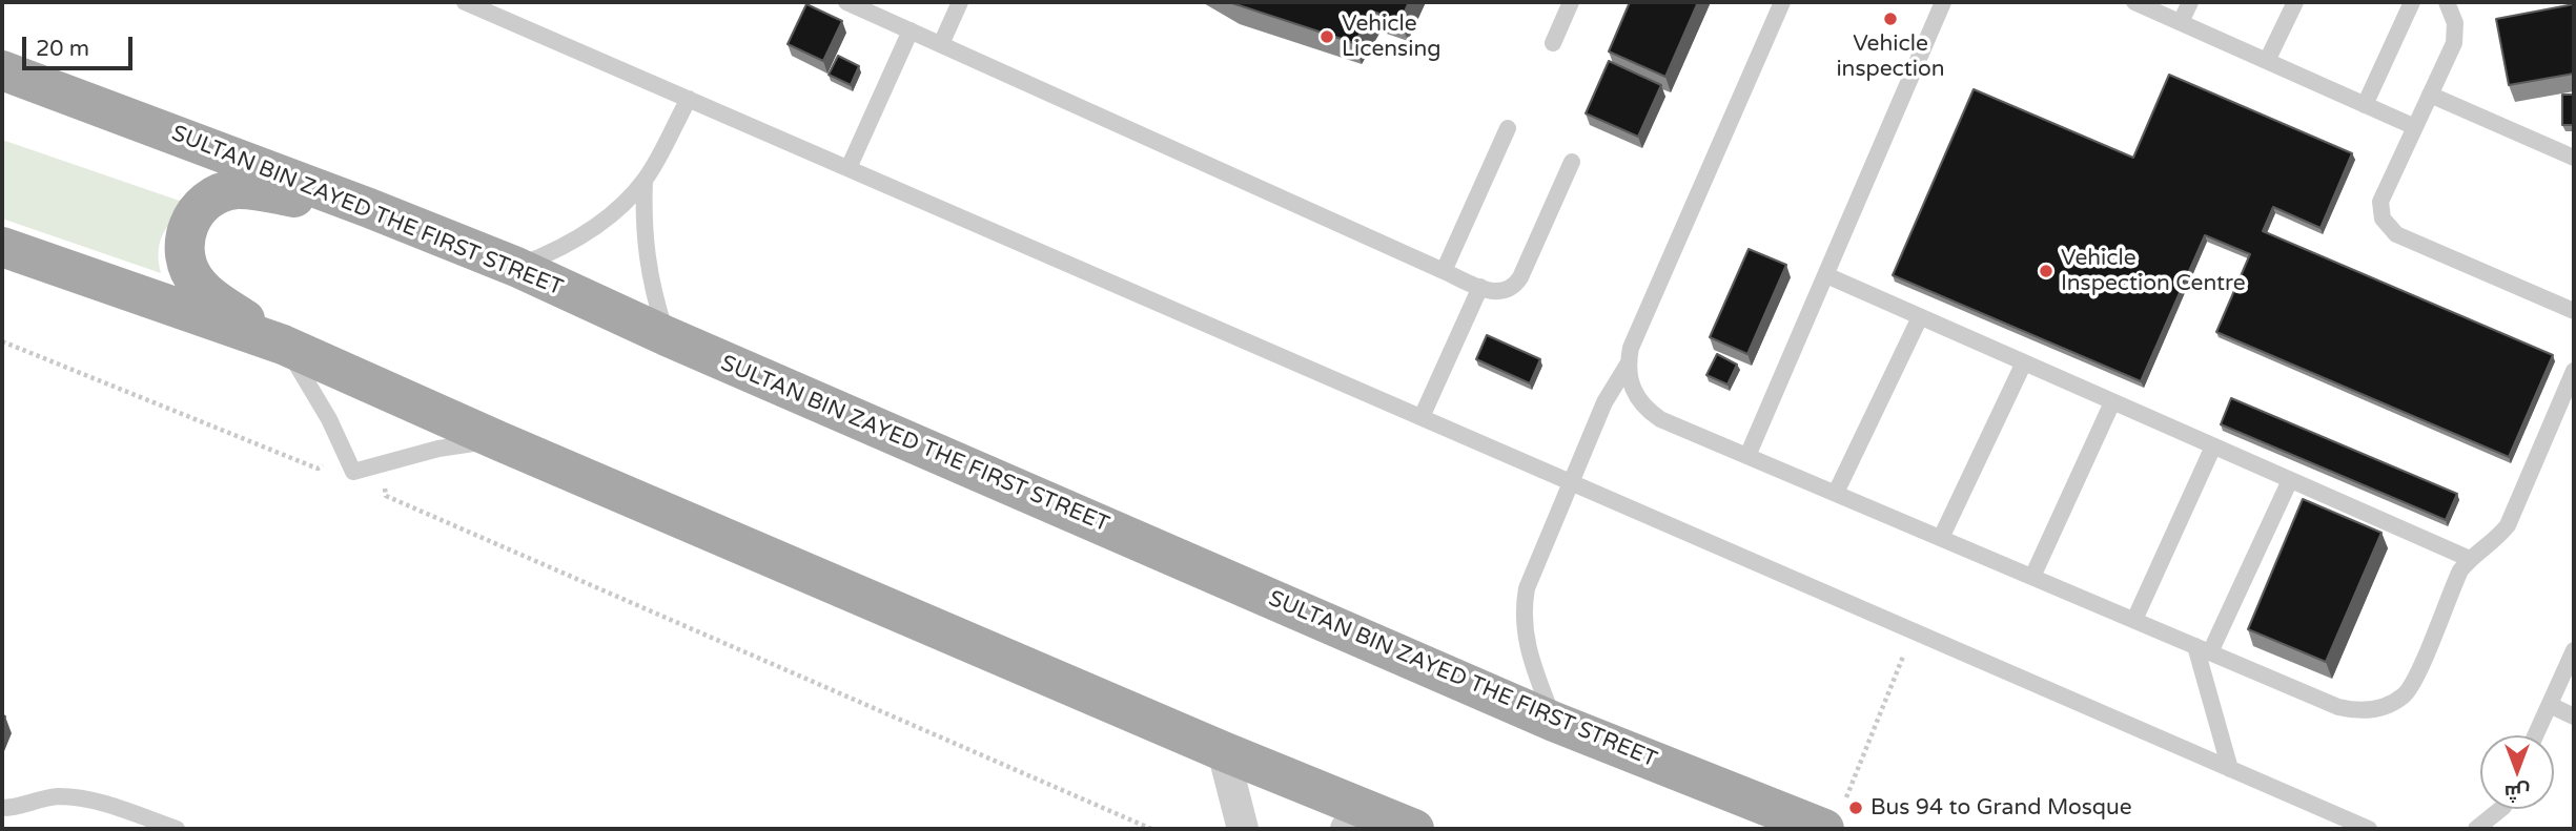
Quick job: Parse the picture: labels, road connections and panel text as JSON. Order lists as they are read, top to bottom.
{
  "streets": {
    "main road": ["SULTAN BIN ZAYED THE FIRST STREET"]
  },
  "places": [
    "Vehicle inspection",
    "Vehicle Licensing",
    "Vehicle Inspection Centre",
    "Bus 94 to Grand Mosque"
  ],
  "scale_bar": "20 m",
  "north": "bottom"
}
